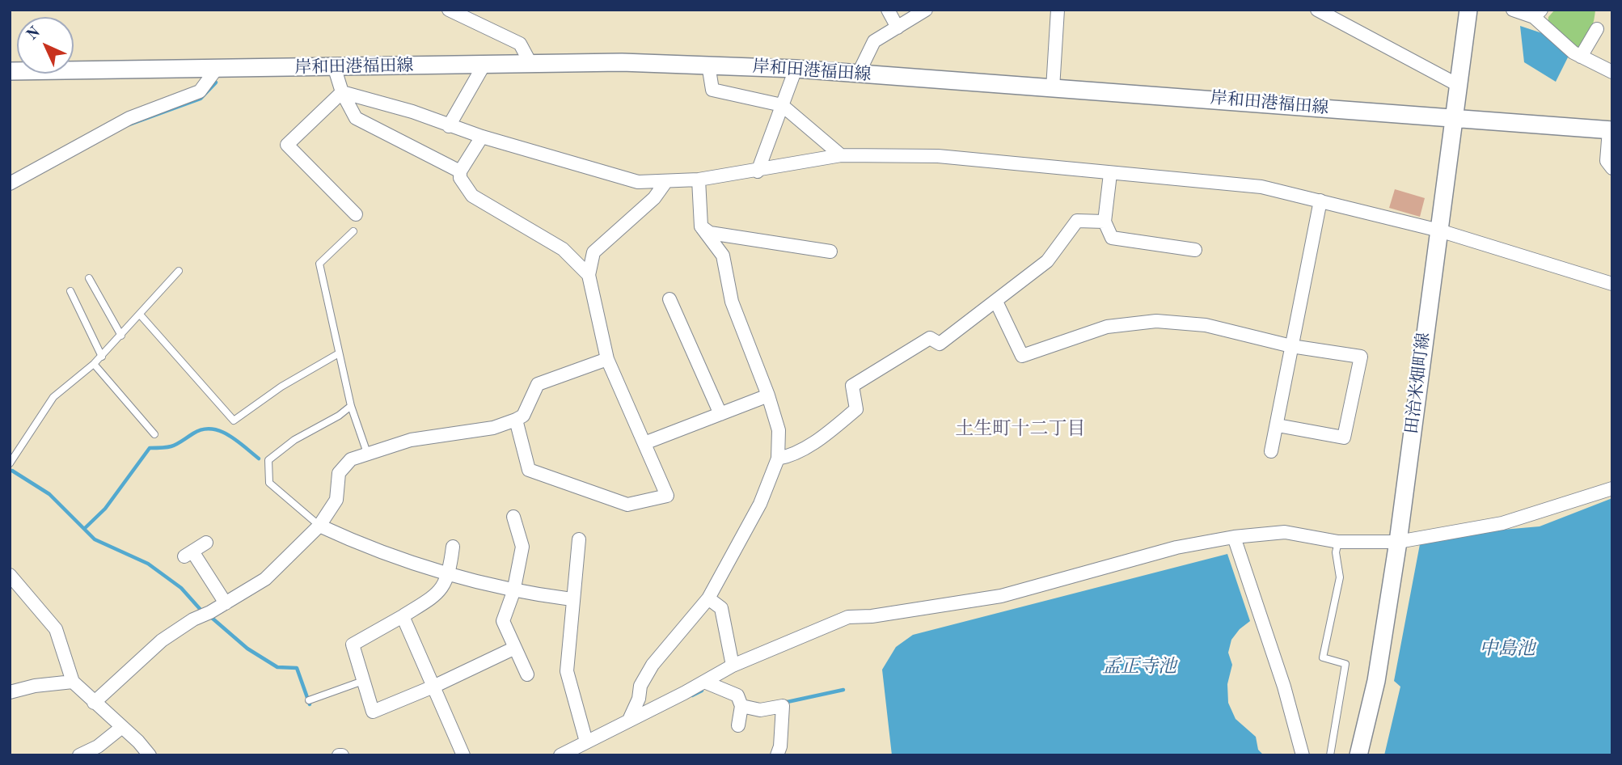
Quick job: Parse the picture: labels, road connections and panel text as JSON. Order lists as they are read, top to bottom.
{
  "streets": {
    "street": ["岸和田港福田線", "田治米畑町線"]
  },
  "crossings": [
    ["岸和田港福田線", "田治米畑町線"]
  ],
  "districts": ["土生町十二丁目"],
  "water": ["中島池", "孟正寺池"],
  "north": "top left"
}
